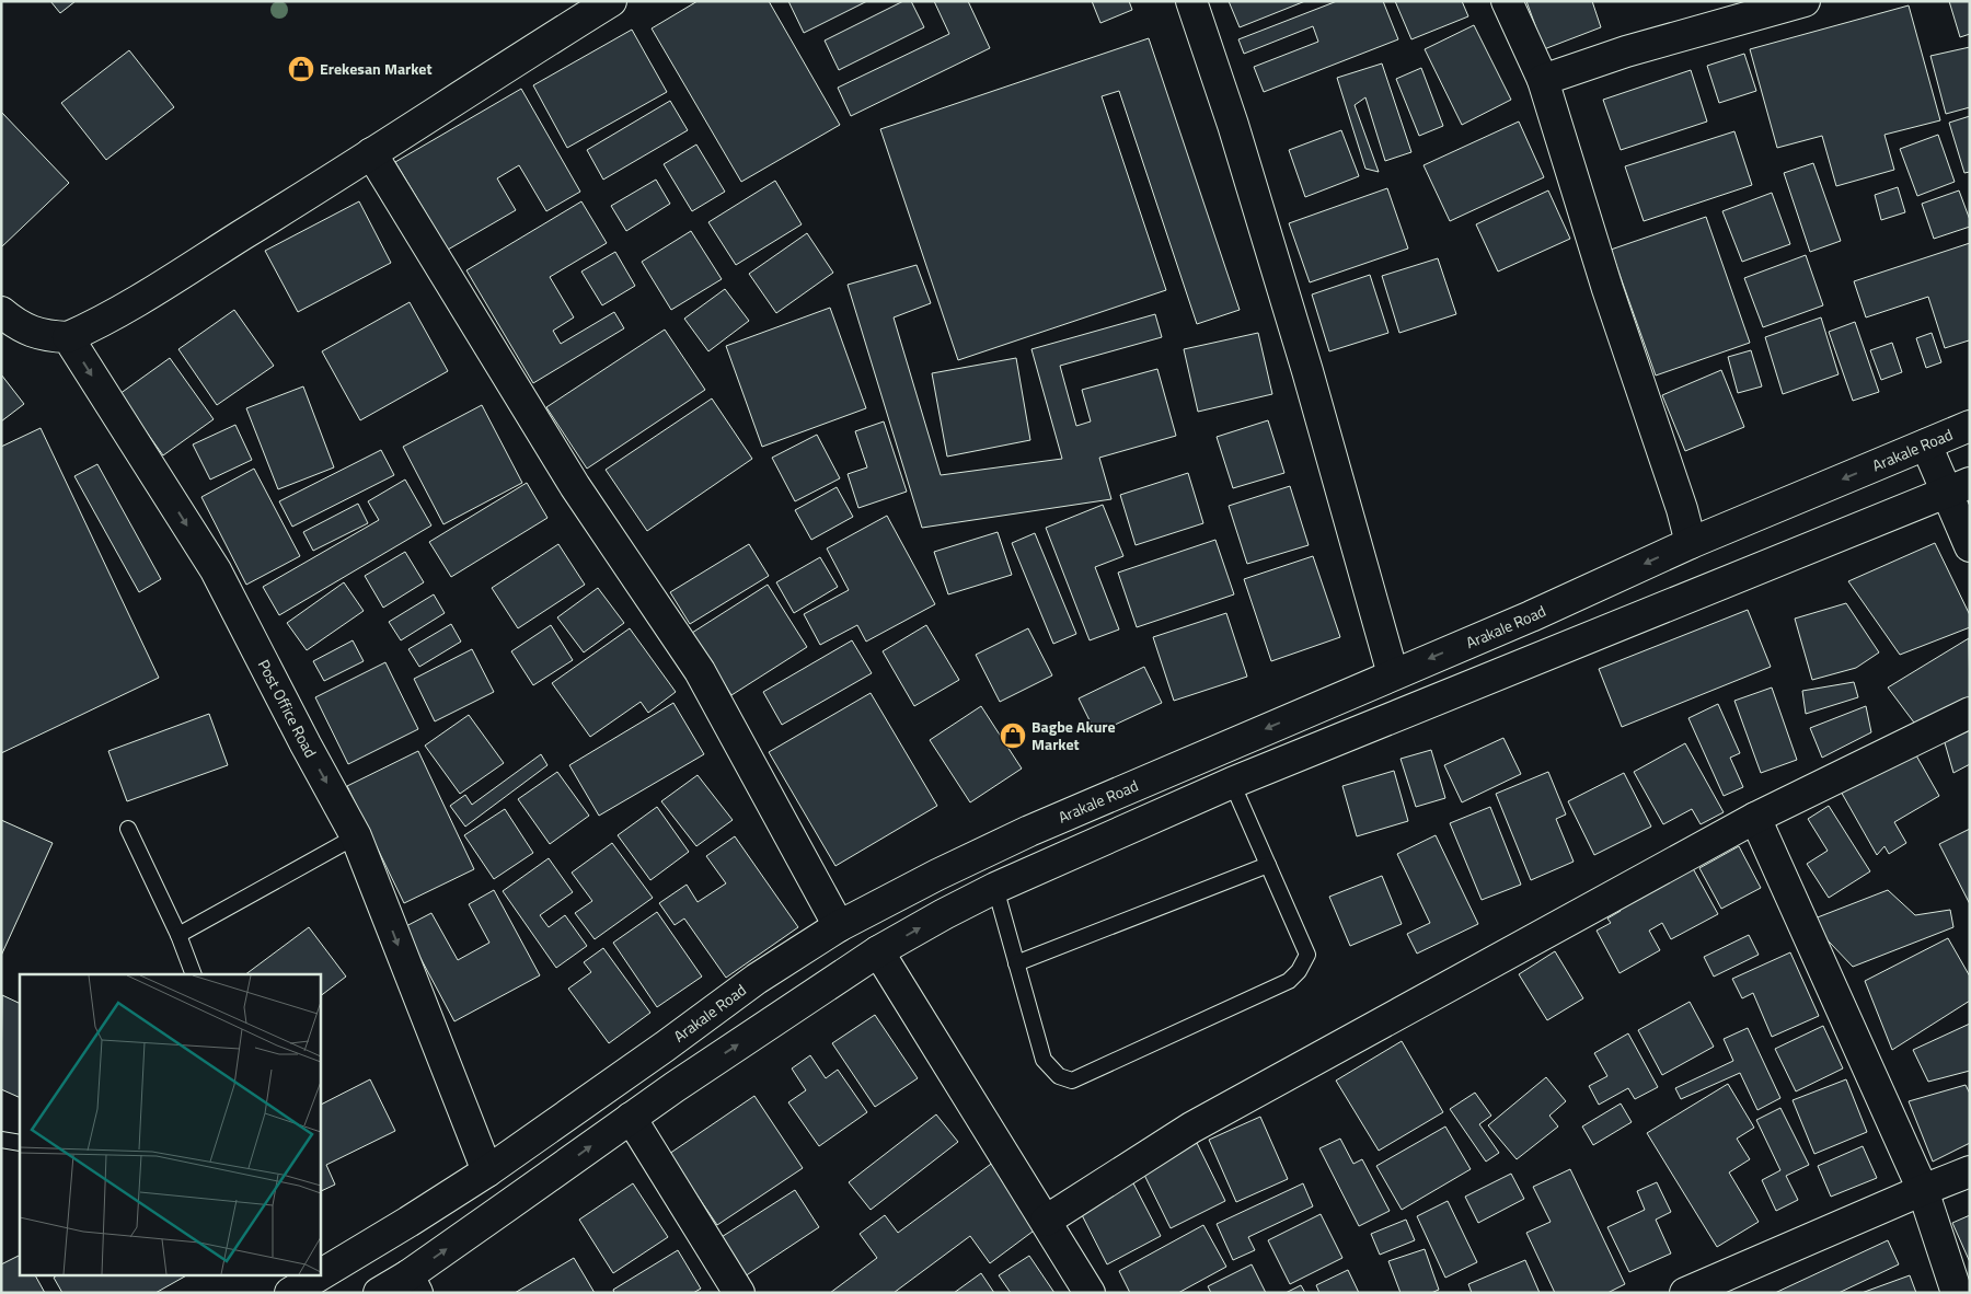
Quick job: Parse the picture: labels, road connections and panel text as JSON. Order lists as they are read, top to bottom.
{
  "streets": {
    "street": ["Arakale Road", "Post Office Road"]
  },
  "crossings": [
    ["Arakale Road", "Post Office Road"]
  ],
  "one_way": ["Post Office Road"],
  "places": {
    "shop": ["Erekesan Market", "Bagbe Akure Market"]
  }
}
